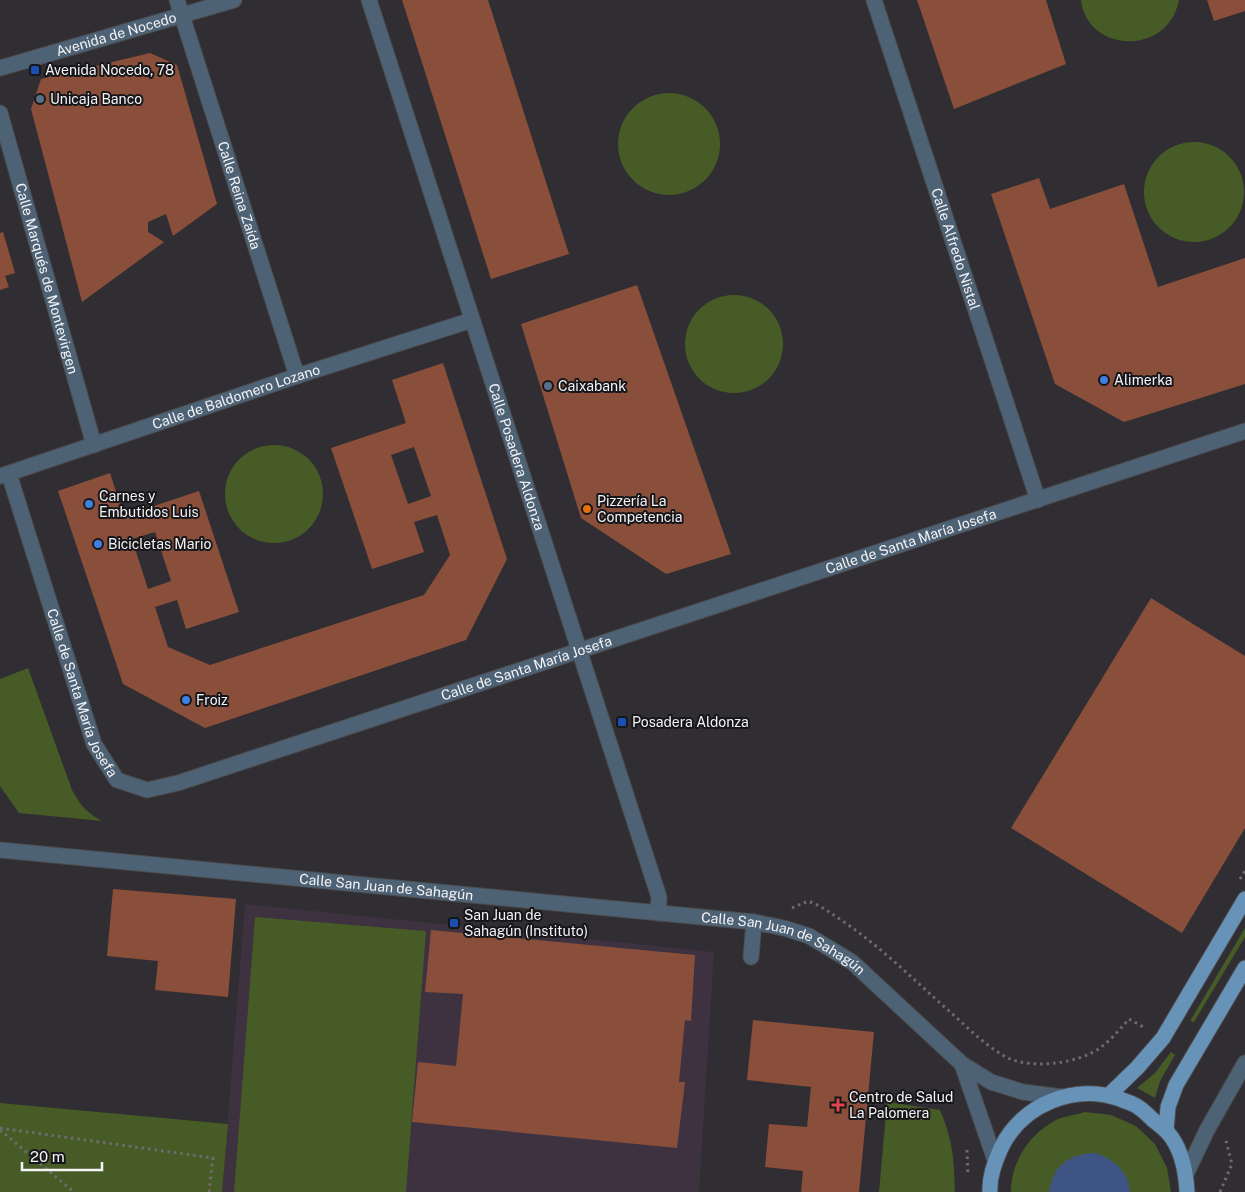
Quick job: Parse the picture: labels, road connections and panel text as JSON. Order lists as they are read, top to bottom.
{
  "streets": {
    "street": [
      "Avenida de Nocedo",
      "Calle Reina Zaída",
      "Calle Alfredo Nistal",
      "Calle Marqués de Montevirgen",
      "Calle de Baldomero Lozano",
      "Calle Posadera Aldonza",
      "Calle de Santa María Josefa",
      "Calle San Juan de Sahagún"
    ]
  },
  "crossings": [
    ["Avenida de Nocedo", "Calle Reina Zaída"],
    ["Calle Reina Zaída", "Calle de Baldomero Lozano"],
    ["Calle Alfredo Nistal", "Calle de Santa María Josefa"],
    ["Calle Marqués de Montevirgen", "Calle de Baldomero Lozano"],
    ["Calle de Baldomero Lozano", "Calle Posadera Aldonza"],
    ["Calle de Baldomero Lozano", "Calle de Santa María Josefa"],
    ["Calle Posadera Aldonza", "Calle de Santa María Josefa"],
    ["Calle Posadera Aldonza", "Calle San Juan de Sahagún"]
  ],
  "places": {
    "transit": ["Avenida Nocedo, 78", "Posadera Aldonza", "San Juan de Sahagún (Instituto)"],
    "other": [
      "Unicaja Banco",
      "Alimerka",
      "Caixabank",
      "Carnes y Embutidos Luis",
      "Pizzería La Competencia",
      "Bicicletas Mario",
      "Froiz"
    ],
    "health": ["Centro de Salud La Palomera"]
  },
  "scale_bar": "20 m"
}
